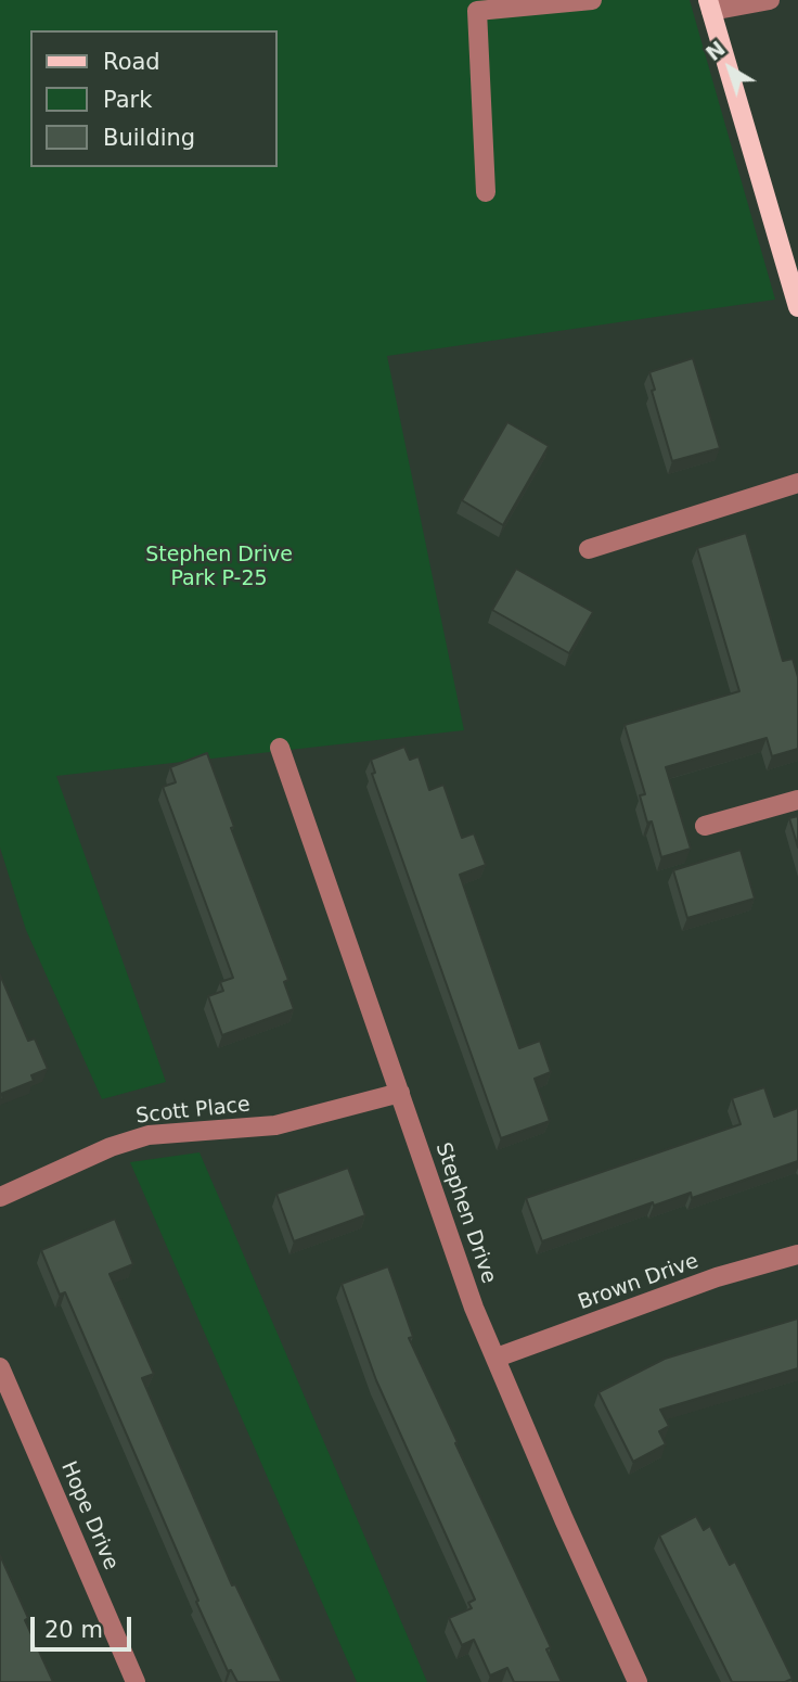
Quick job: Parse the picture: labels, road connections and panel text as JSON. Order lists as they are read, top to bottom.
{
  "streets": {
    "street": [
      "Scott Place",
      "Stephen Drive",
      "Brown Drive",
      "Hope Drive"
    ]
  },
  "crossings": [
    ["Scott Place", "Stephen Drive"],
    ["Stephen Drive", "Brown Drive"]
  ],
  "parks": ["Stephen Drive Park P-25"],
  "legend": ["Road", "Park", "Building"],
  "scale_bar": "20 m",
  "north": "top left"
}
